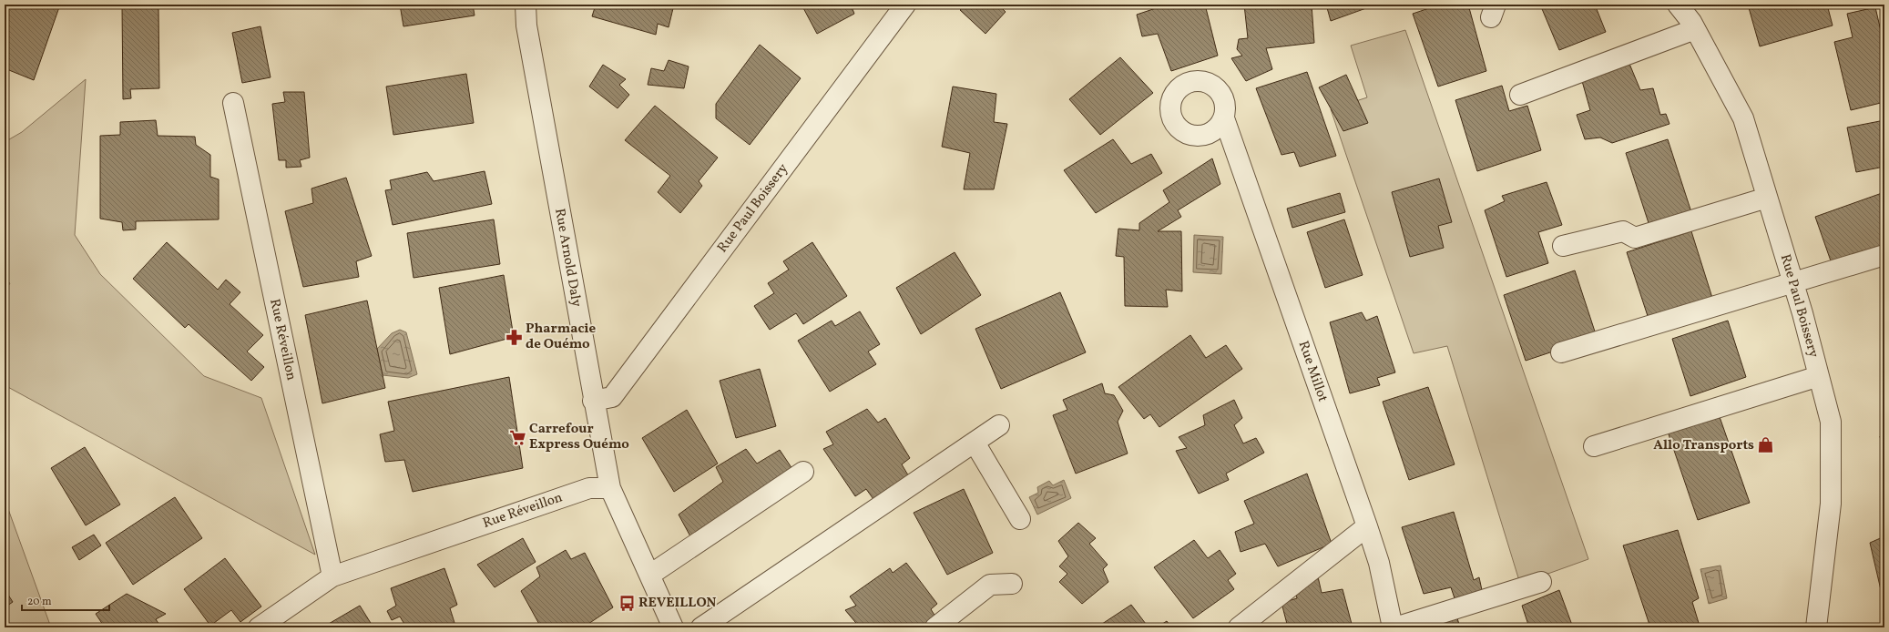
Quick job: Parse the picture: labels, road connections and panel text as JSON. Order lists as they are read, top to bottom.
{
  "streets": {
    "street": [
      "Rue Paul Boissery",
      "Rue Arnold Daly",
      "Rue Réveillon",
      "Rue Millot"
    ]
  },
  "crossings": [
    ["Rue Paul Boissery", "Rue Arnold Daly"],
    ["Rue Arnold Daly", "Rue Réveillon"]
  ],
  "places": {
    "pharmacy": ["Pharmacie de Ouémo"],
    "supermarket": ["Carrefour Express Ouémo"],
    "shop": ["Allo Transports"],
    "bus stop": ["REVEILLON"]
  },
  "scale_bar": "20 m"
}
